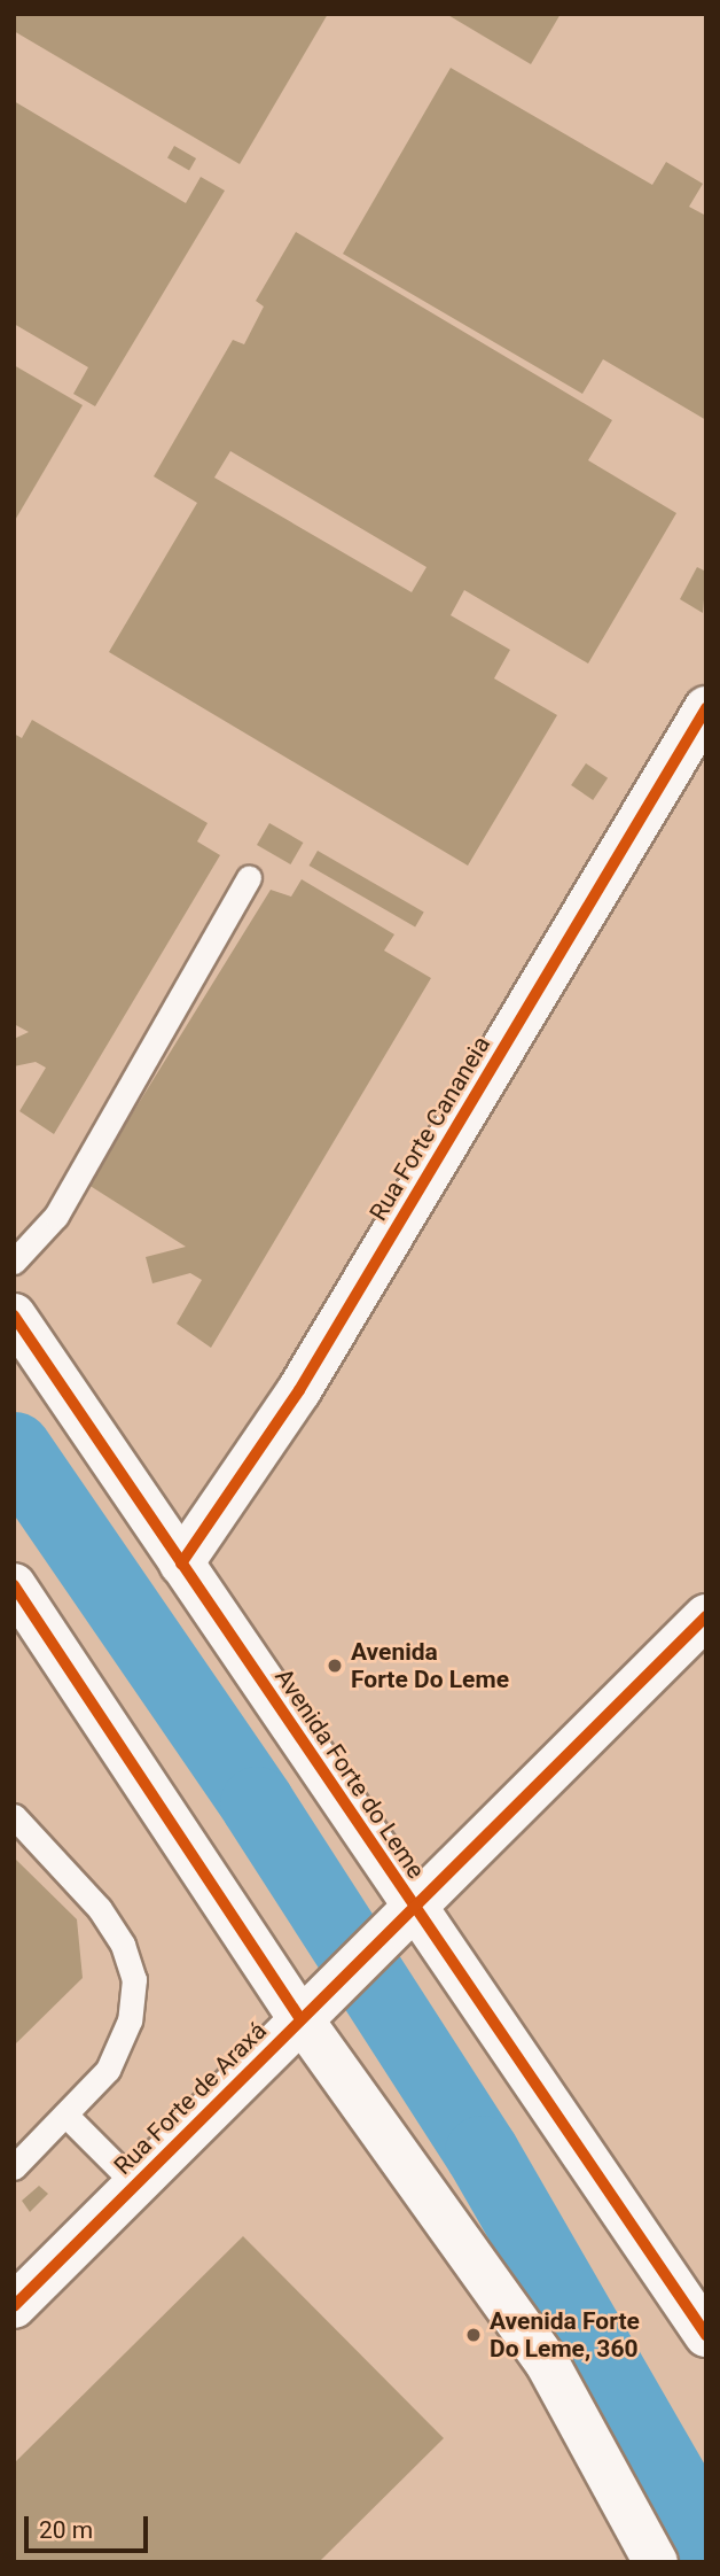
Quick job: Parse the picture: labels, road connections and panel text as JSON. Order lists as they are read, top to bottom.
{
  "streets": {
    "main road": ["Rua Forte Cananeia", "Avenida Forte do Leme", "Rua Forte de Araxá"]
  },
  "crossings": [
    ["Rua Forte Cananeia", "Avenida Forte do Leme"],
    ["Avenida Forte do Leme", "Rua Forte de Araxá"]
  ],
  "places": ["Avenida Forte Do Leme", "Avenida Forte Do Leme, 360"],
  "scale_bar": "20 m"
}
